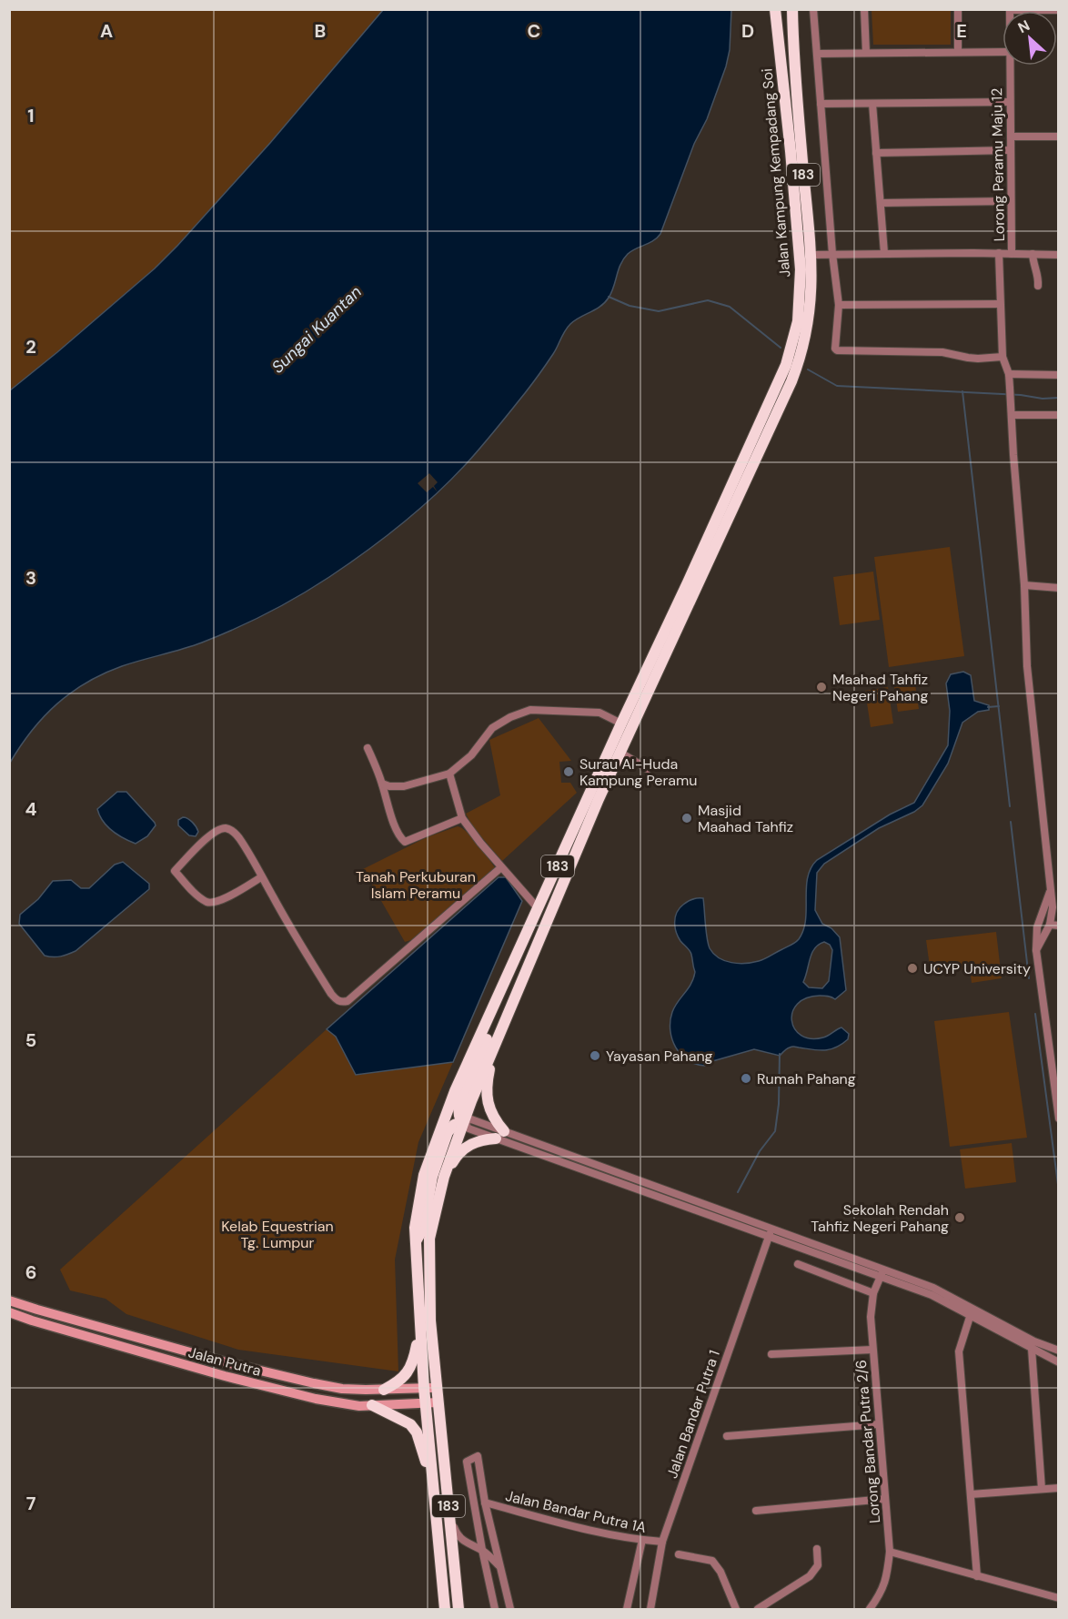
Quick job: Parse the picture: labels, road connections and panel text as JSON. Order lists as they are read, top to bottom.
{
  "streets": {
    "highway": ["Jalan Kampung Kempadang Soi", "183"],
    "main road": ["Jalan Putra"],
    "street": [
      "Lorong Peramu Maju 12",
      "Jalan Bandar Putra 1",
      "Lorong Bandar Putra 2/6",
      "Jalan Bandar Putra 1A"
    ]
  },
  "crossings": [
    ["Jalan Kampung Kempadang Soi", "183"],
    ["183", "Jalan Putra"],
    ["Jalan Bandar Putra 1", "Jalan Bandar Putra 1A"]
  ],
  "water": ["Sungai Kuantan"],
  "parks": ["Tanah Perkuburan Islam Peramu", "Kelab Equestrian Tg. Lumpur"],
  "places": [
    "Maahad Tahfiz Negeri Pahang",
    "Surau Al-Huda Kampung Peramu",
    "Masjid Maahad Tahfiz",
    "UCYP University",
    "Yayasan Pahang",
    "Rumah Pahang",
    "Sekolah Rendah Tahfiz Negeri Pahang"
  ],
  "north": "top left",
  "grid": {
    "columns": [
      "A",
      "B",
      "C",
      "D",
      "E"
    ],
    "rows": [
      "1",
      "2",
      "3",
      "4",
      "5",
      "6",
      "7"
    ]
  }
}
